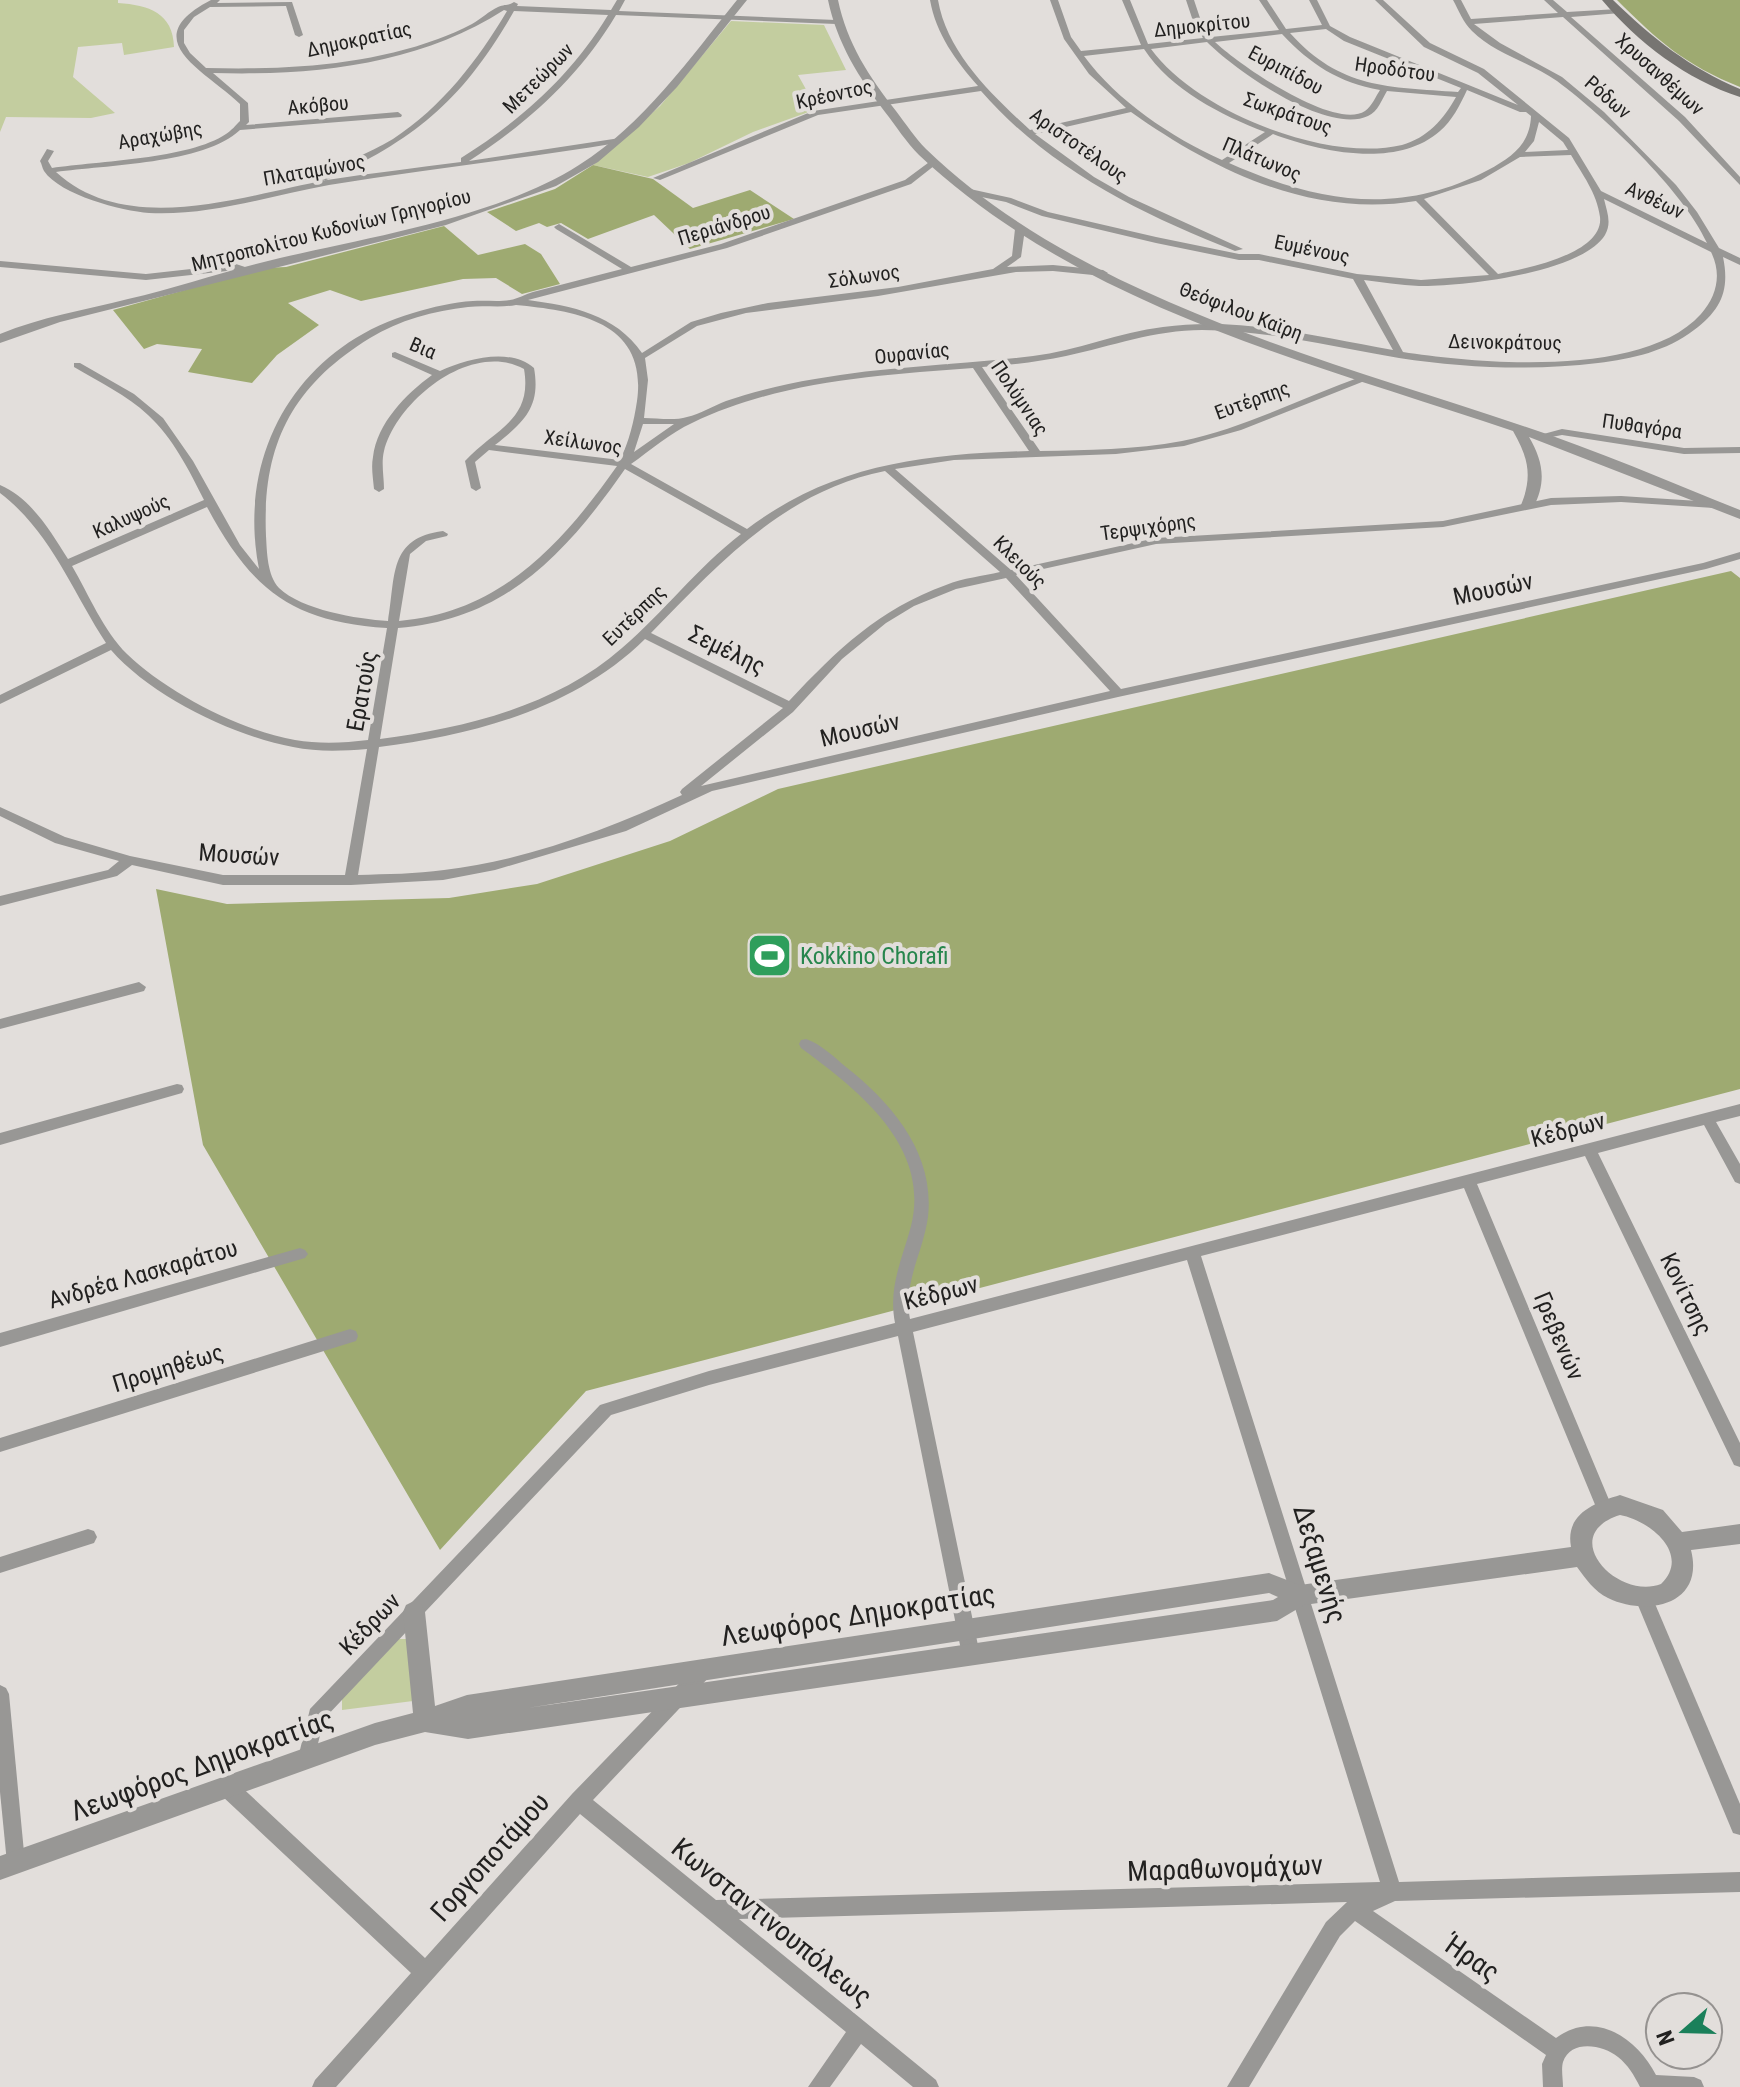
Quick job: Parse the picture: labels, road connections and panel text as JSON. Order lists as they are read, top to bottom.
{
  "streets": {
    "street": [
      "Δημοκρίτου",
      "Δημοκρατίας",
      "Ηροδότου",
      "Ευριπίδου",
      "Χρυσανθέμων",
      "Μετεώρων",
      "Κρέοντος",
      "Ρόδων",
      "Ακόβου",
      "Σωκράτους",
      "Αραχώβης",
      "Αριστοτέλους",
      "Πλάτωνος",
      "Πλαταμώνος",
      "Ανθέων",
      "Περιάνδρου",
      "Μητροπολίτου Κυδονίων Γρηγορίου",
      "Ευμένους",
      "Σόλωνος",
      "Θεόφιλου Καϊρη",
      "Δεινοκράτους",
      "Βια",
      "Ουρανίας",
      "Πολύμνιας",
      "Ευτέρπης",
      "Πυθαγόρα",
      "Χείλωνος",
      "Καλυψούς",
      "Τερψιχόρης",
      "Κλειούς",
      "Μουσών",
      "Σεμέλης",
      "Ερατούς",
      "Κέδρων",
      "Ανδρέα Λασκαράτου",
      "Κονίτσης",
      "Γρεβενών",
      "Προμηθέως",
      "Δεξαμενής",
      "Λεωφόρος Δημοκρατίας",
      "Γοργοποτάμου",
      "Μαραθωνομάχων",
      "Κωνσταντινουπόλεως",
      "Ήρας"
    ]
  },
  "crossings": [
    ["Δημοκρίτου", "Ηροδότου"],
    ["Δημοκρίτου", "Ευριπίδου"],
    ["Δημοκρίτου", "Σωκράτους"],
    ["Δημοκρίτου", "Πλάτωνος"],
    ["Δημοκρίτου", "Ανθέων"],
    ["Ηροδότου", "Ευριπίδου"],
    ["Ηροδότου", "Σωκράτους"],
    ["Ηροδότου", "Ανθέων"],
    ["Μετεώρων", "Πλαταμώνος"],
    ["Κρέοντος", "Αριστοτέλους"],
    ["Κρέοντος", "Θεόφιλου Καϊρη"],
    ["Ρόδων", "Ανθέων"],
    ["Ρόδων", "Δεινοκράτους"],
    ["Ακόβου", "Αραχώβης"],
    ["Σωκράτους", "Ανθέων"],
    ["Αραχώβης", "Πλαταμώνος"],
    ["Αριστοτέλους", "Ευμένους"],
    ["Πλαταμώνος", "Μητροπολίτου Κυδονίων Γρηγορίου"],
    ["Ανθέων", "Ευμένους"],
    ["Ανθέων", "Δεινοκράτους"],
    ["Περιάνδρου", "Θεόφιλου Καϊρη"],
    ["Ευμένους", "Θεόφιλου Καϊρη"],
    ["Σόλωνος", "Θεόφιλου Καϊρη"],
    ["Θεόφιλου Καϊρη", "Δεινοκράτους"],
    ["Θεόφιλου Καϊρη", "Ουρανίας"],
    ["Θεόφιλου Καϊρη", "Ευτέρπης"],
    ["Θεόφιλου Καϊρη", "Πυθαγόρα"],
    ["Θεόφιλου Καϊρη", "Τερψιχόρης"],
    ["Δεινοκράτους", "Ουρανίας"],
    ["Ουρανίας", "Πολύμνιας"],
    ["Ουρανίας", "Χείλωνος"],
    ["Πολύμνιας", "Ευτέρπης"],
    ["Ευτέρπης", "Χείλωνος"],
    ["Ευτέρπης", "Καλυψούς"],
    ["Ευτέρπης", "Κλειούς"],
    ["Ευτέρπης", "Σεμέλης"],
    ["Ευτέρπης", "Ερατούς"],
    ["Τερψιχόρης", "Κλειούς"],
    ["Τερψιχόρης", "Μουσών"],
    ["Τερψιχόρης", "Σεμέλης"],
    ["Κλειούς", "Μουσών"],
    ["Μουσών", "Ερατούς"],
    ["Κέδρων", "Κονίτσης"],
    ["Κέδρων", "Γρεβενών"],
    ["Κέδρων", "Δεξαμενής"],
    ["Κέδρων", "Λεωφόρος Δημοκρατίας"],
    ["Γρεβενών", "Λεωφόρος Δημοκρατίας"],
    ["Δεξαμενής", "Λεωφόρος Δημοκρατίας"],
    ["Δεξαμενής", "Μαραθωνομάχων"],
    ["Λεωφόρος Δημοκρατίας", "Γοργοποτάμου"],
    ["Γοργοποτάμου", "Κωνσταντινουπόλεως"],
    ["Μαραθωνομάχων", "Κωνσταντινουπόλεως"]
  ],
  "places": {
    "sports": ["Kokkino Chorafi"]
  },
  "north": "left"
}
